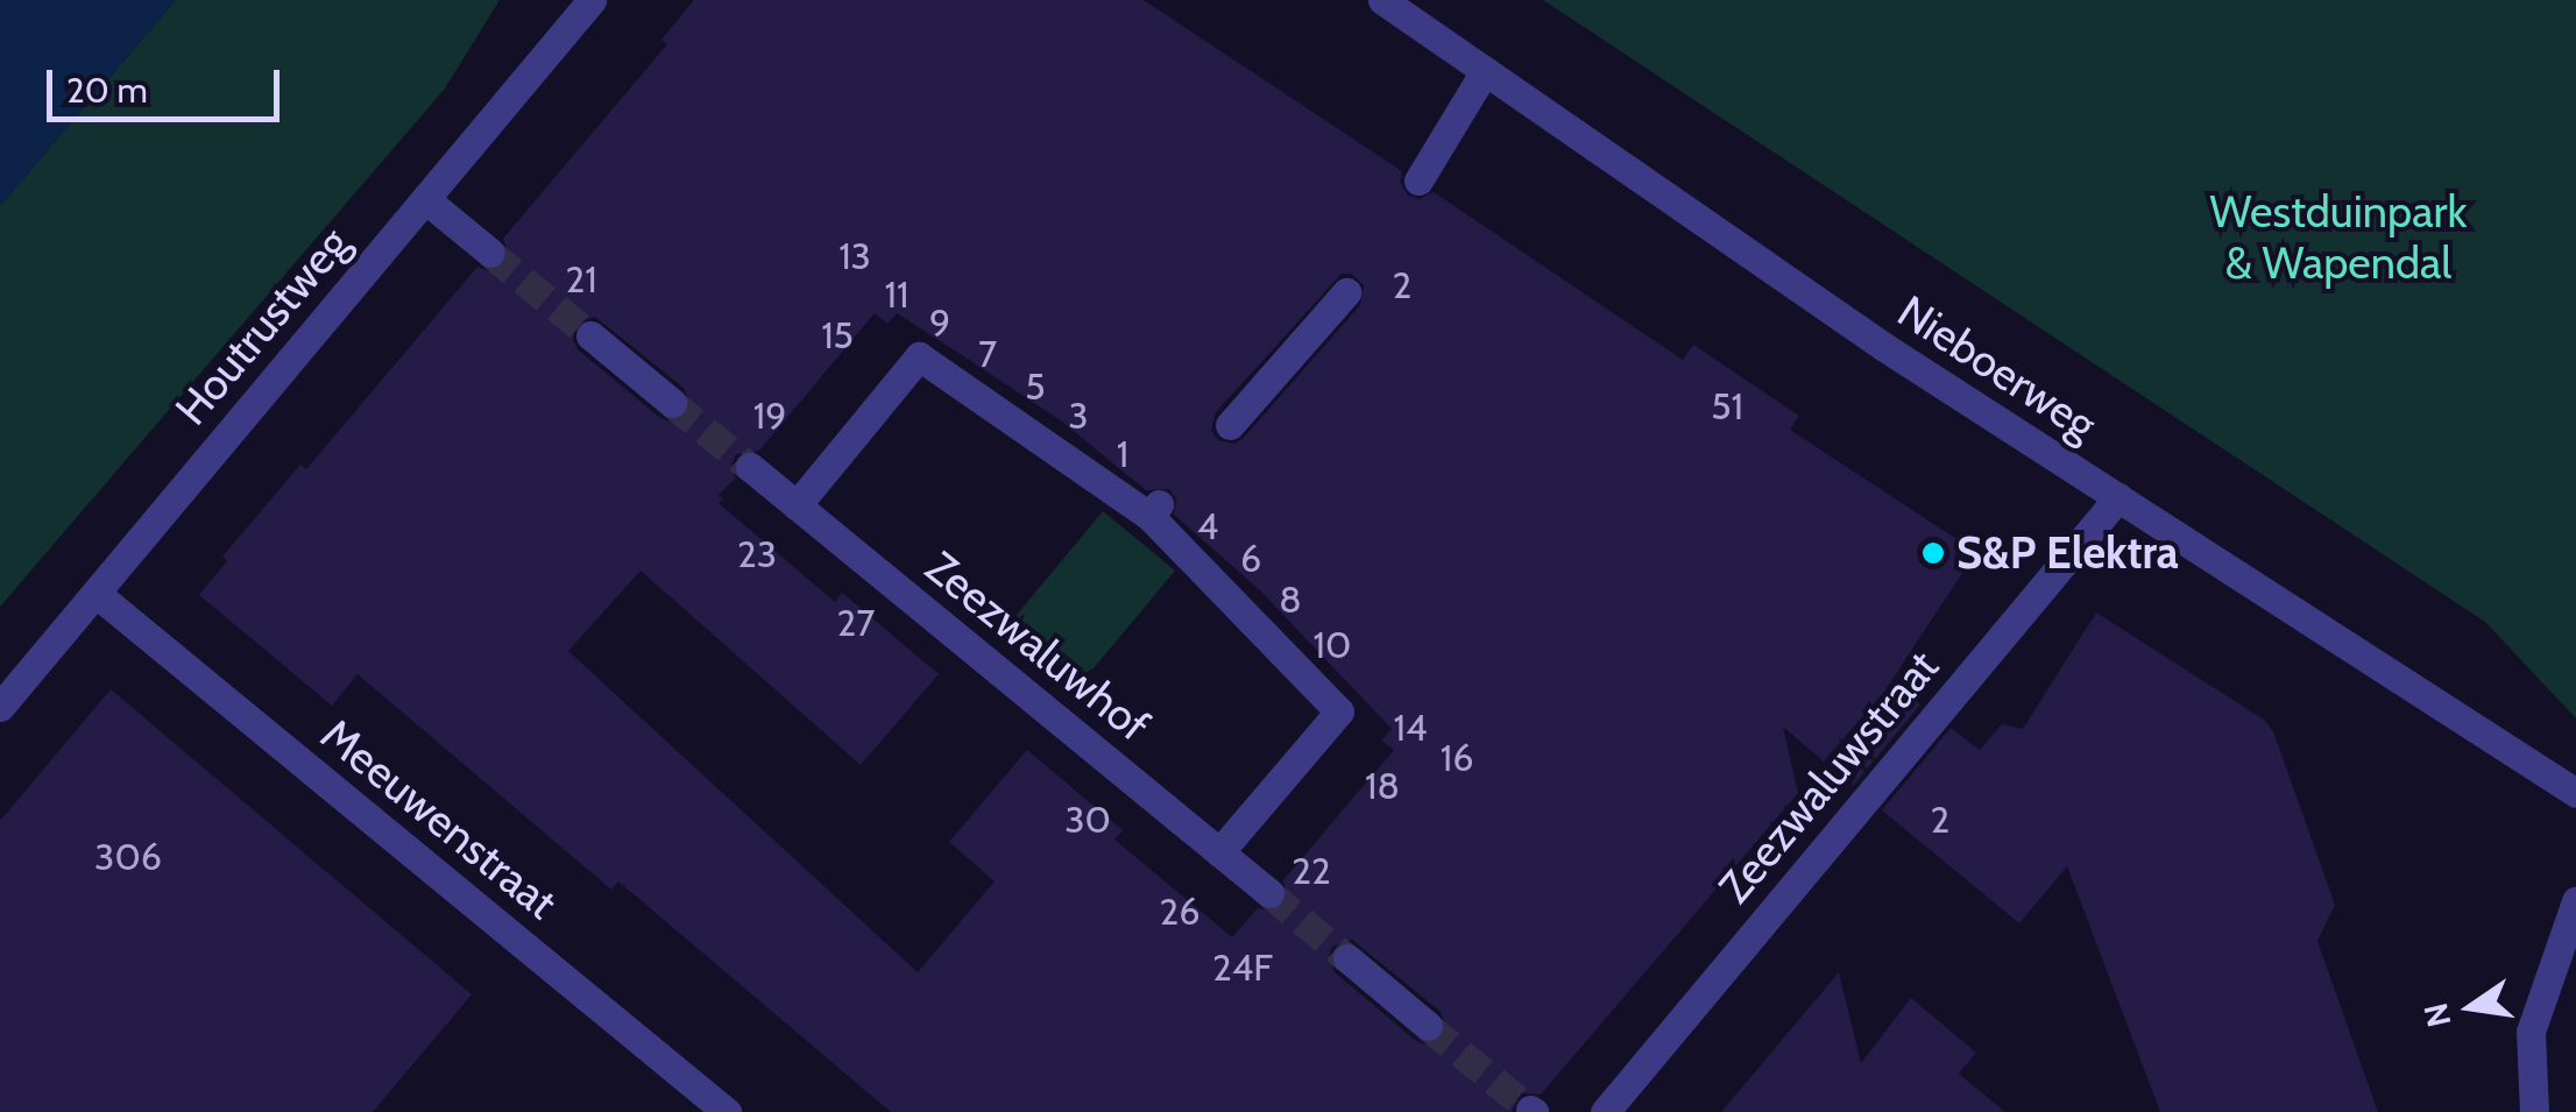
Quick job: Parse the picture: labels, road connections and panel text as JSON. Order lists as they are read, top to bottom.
{
  "streets": {
    "street": [
      "Houtrustweg",
      "Nieboerweg",
      "Zeezwaluwhof",
      "Zeezwaluwstraat",
      "Meeuwenstraat"
    ]
  },
  "crossings": [
    ["Houtrustweg", "Meeuwenstraat"],
    ["Nieboerweg", "Zeezwaluwstraat"]
  ],
  "parks": ["Westduinpark & Wapendal"],
  "places": ["S&P Elektra"],
  "house_numbers": [
    "13",
    "21",
    "2",
    "11",
    "9",
    "15",
    "7",
    "5",
    "51",
    "19",
    "3",
    "1",
    "4",
    "23",
    "6",
    "8",
    "27",
    "10",
    "14",
    "16",
    "18",
    "30",
    "2",
    "306",
    "22",
    "26",
    "24F"
  ],
  "scale_bar": "20 m",
  "north": "left"
}
